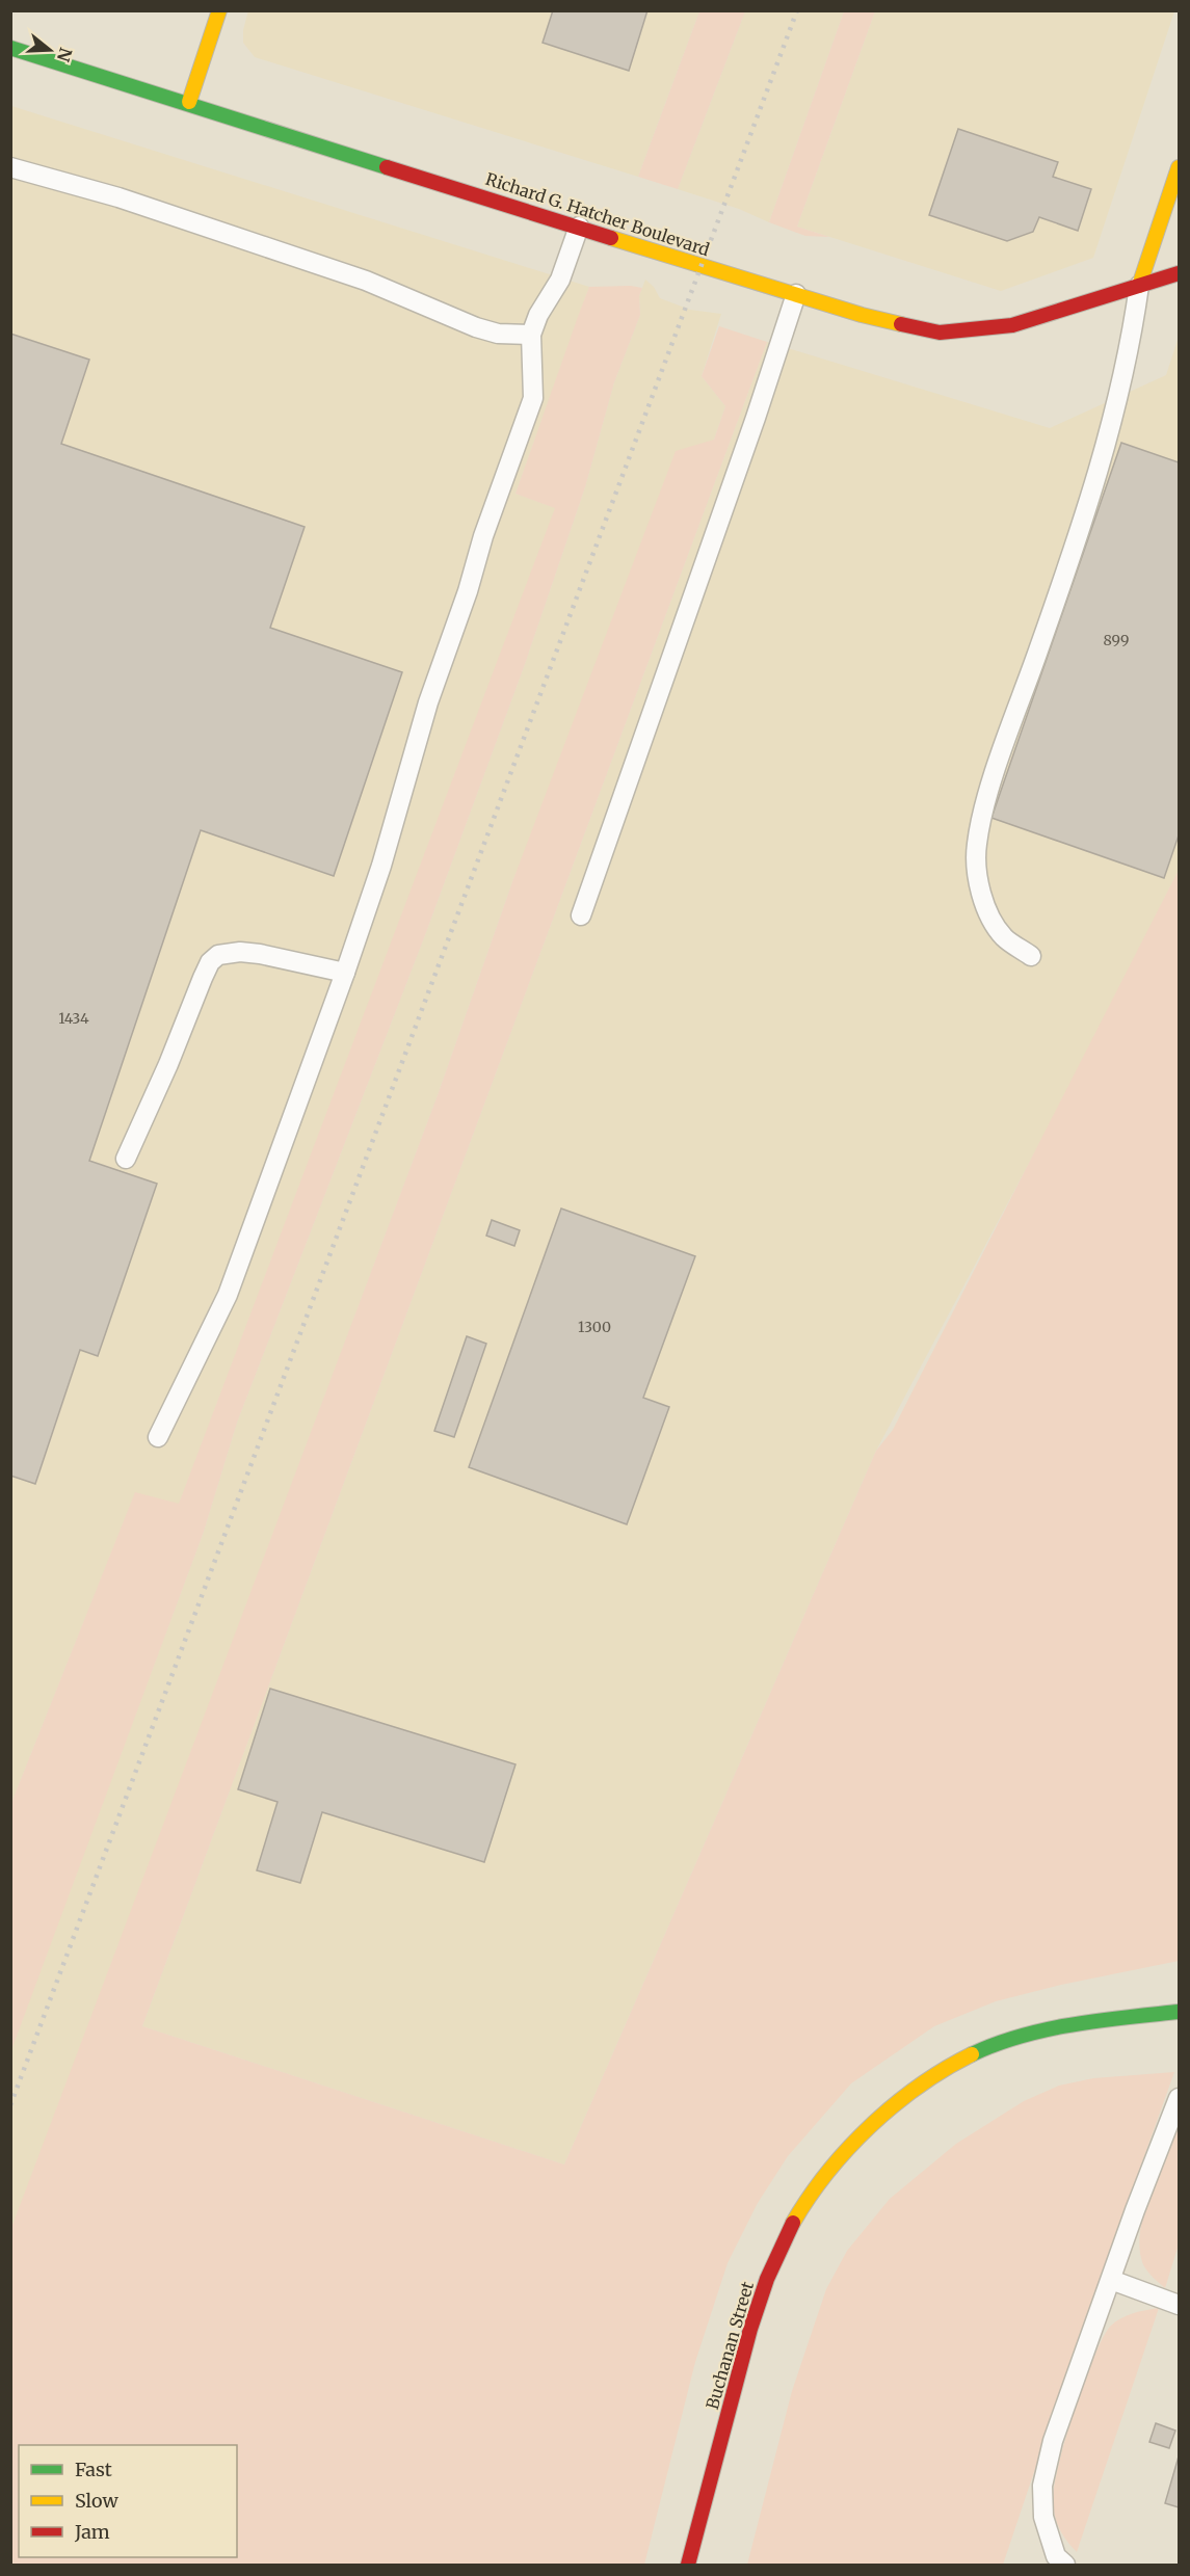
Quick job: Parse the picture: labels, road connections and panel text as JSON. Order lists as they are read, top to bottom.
{
  "streets": {
    "main road": ["Richard G. Hatcher Boulevard", "Buchanan Street"]
  },
  "house_numbers": ["899", "1434", "1300"],
  "legend": ["Fast", "Slow", "Jam"],
  "north": "right"
}
